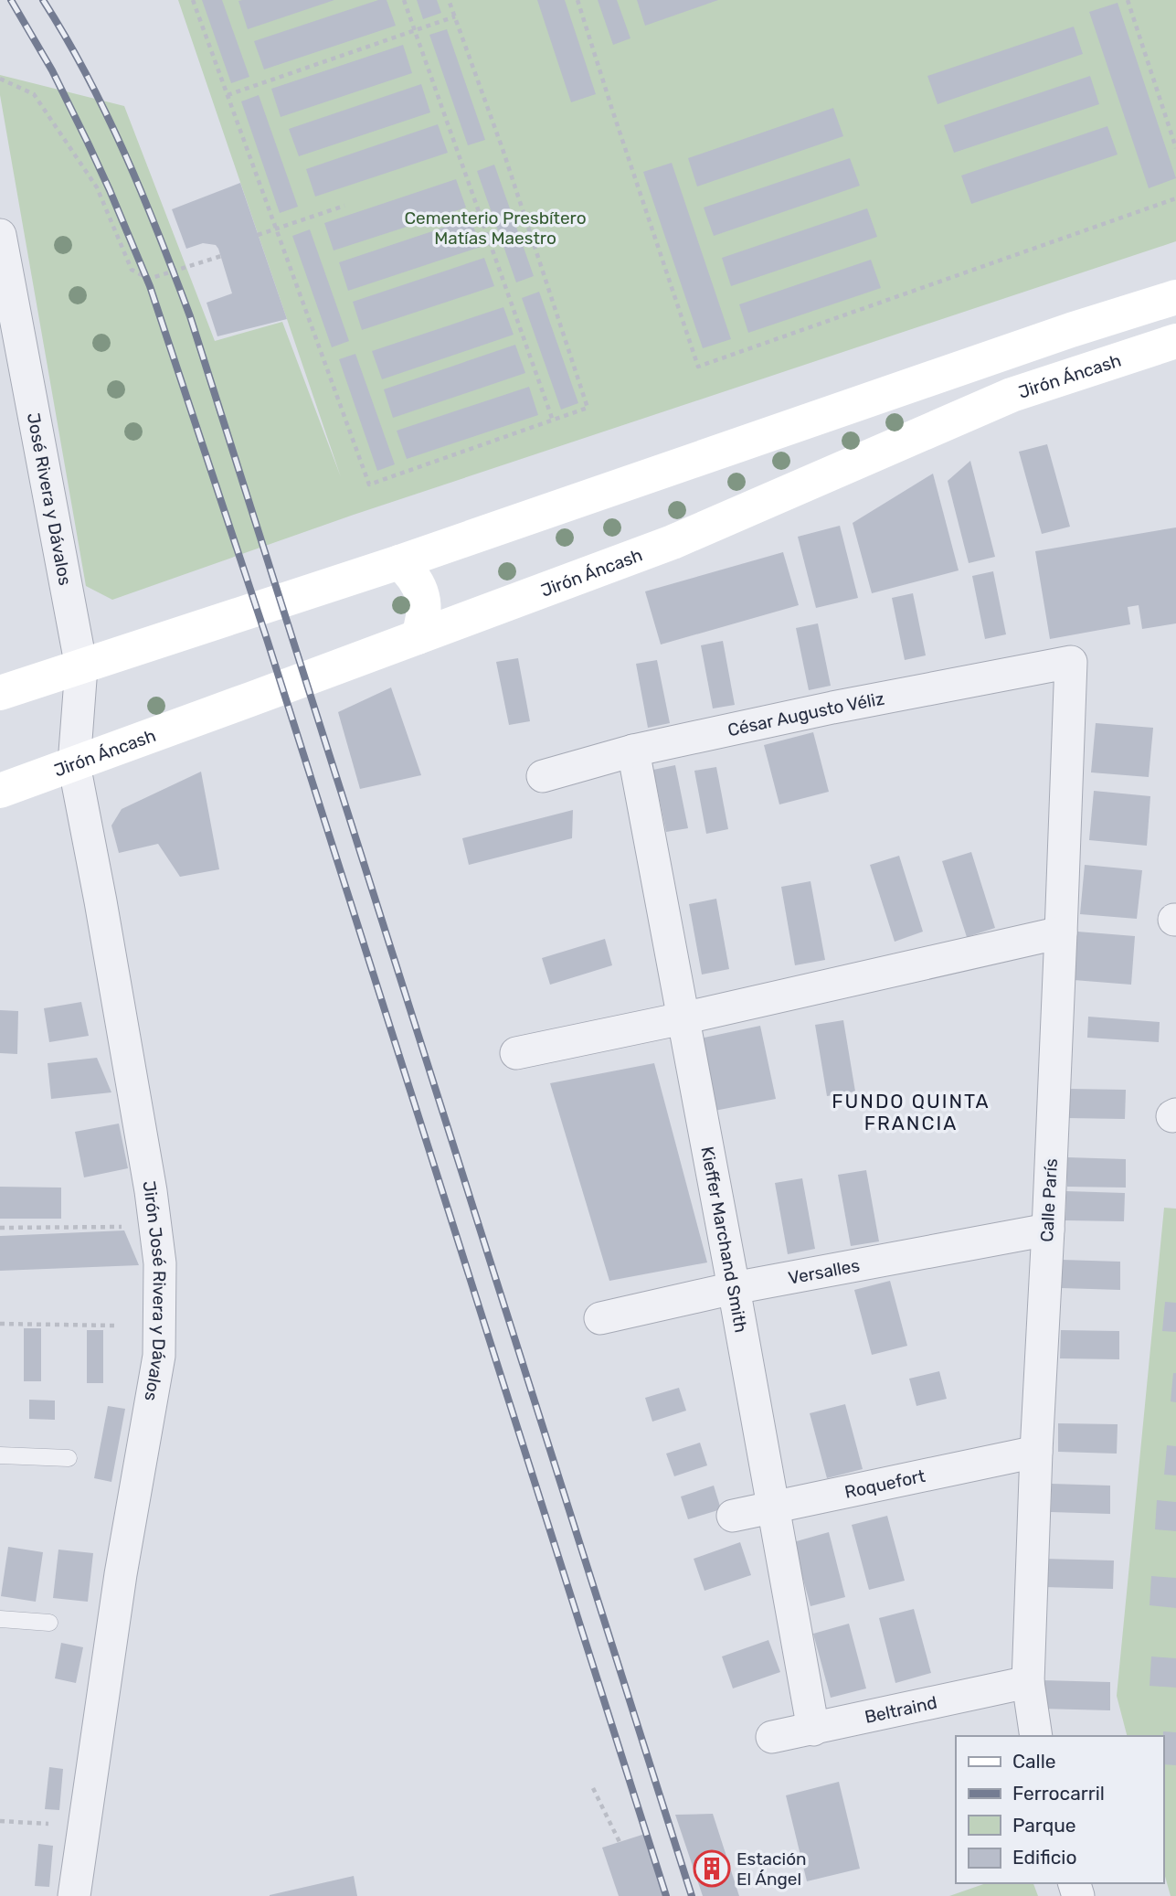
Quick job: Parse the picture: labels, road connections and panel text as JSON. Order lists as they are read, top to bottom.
{
  "streets": {
    "main road": ["Jirón Áncash"],
    "street": [
      "José Rivera y Dávalos",
      "César Augusto Véliz",
      "Calle París",
      "Kieffer Marchand Smith",
      "Versalles",
      "Jirón José Rivera y Dávalos",
      "Roquefort",
      "Beltraind"
    ]
  },
  "crossings": [
    ["Jirón Áncash", "José Rivera y Dávalos"],
    ["Jirón Áncash", "Jirón José Rivera y Dávalos"],
    ["José Rivera y Dávalos", "Jirón José Rivera y Dávalos"],
    ["César Augusto Véliz", "Calle París"],
    ["César Augusto Véliz", "Kieffer Marchand Smith"],
    ["Calle París", "Versalles"],
    ["Calle París", "Roquefort"],
    ["Calle París", "Beltraind"],
    ["Kieffer Marchand Smith", "Versalles"],
    ["Kieffer Marchand Smith", "Roquefort"],
    ["Kieffer Marchand Smith", "Beltraind"]
  ],
  "districts": ["FUNDO QUINTA FRANCIA"],
  "parks": ["Cementerio Presbítero Matías Maestro"],
  "places": {
    "building": ["Estación El Ángel"]
  },
  "legend": [
    "Calle",
    "Ferrocarril",
    "Parque",
    "Edificio"
  ]
}
